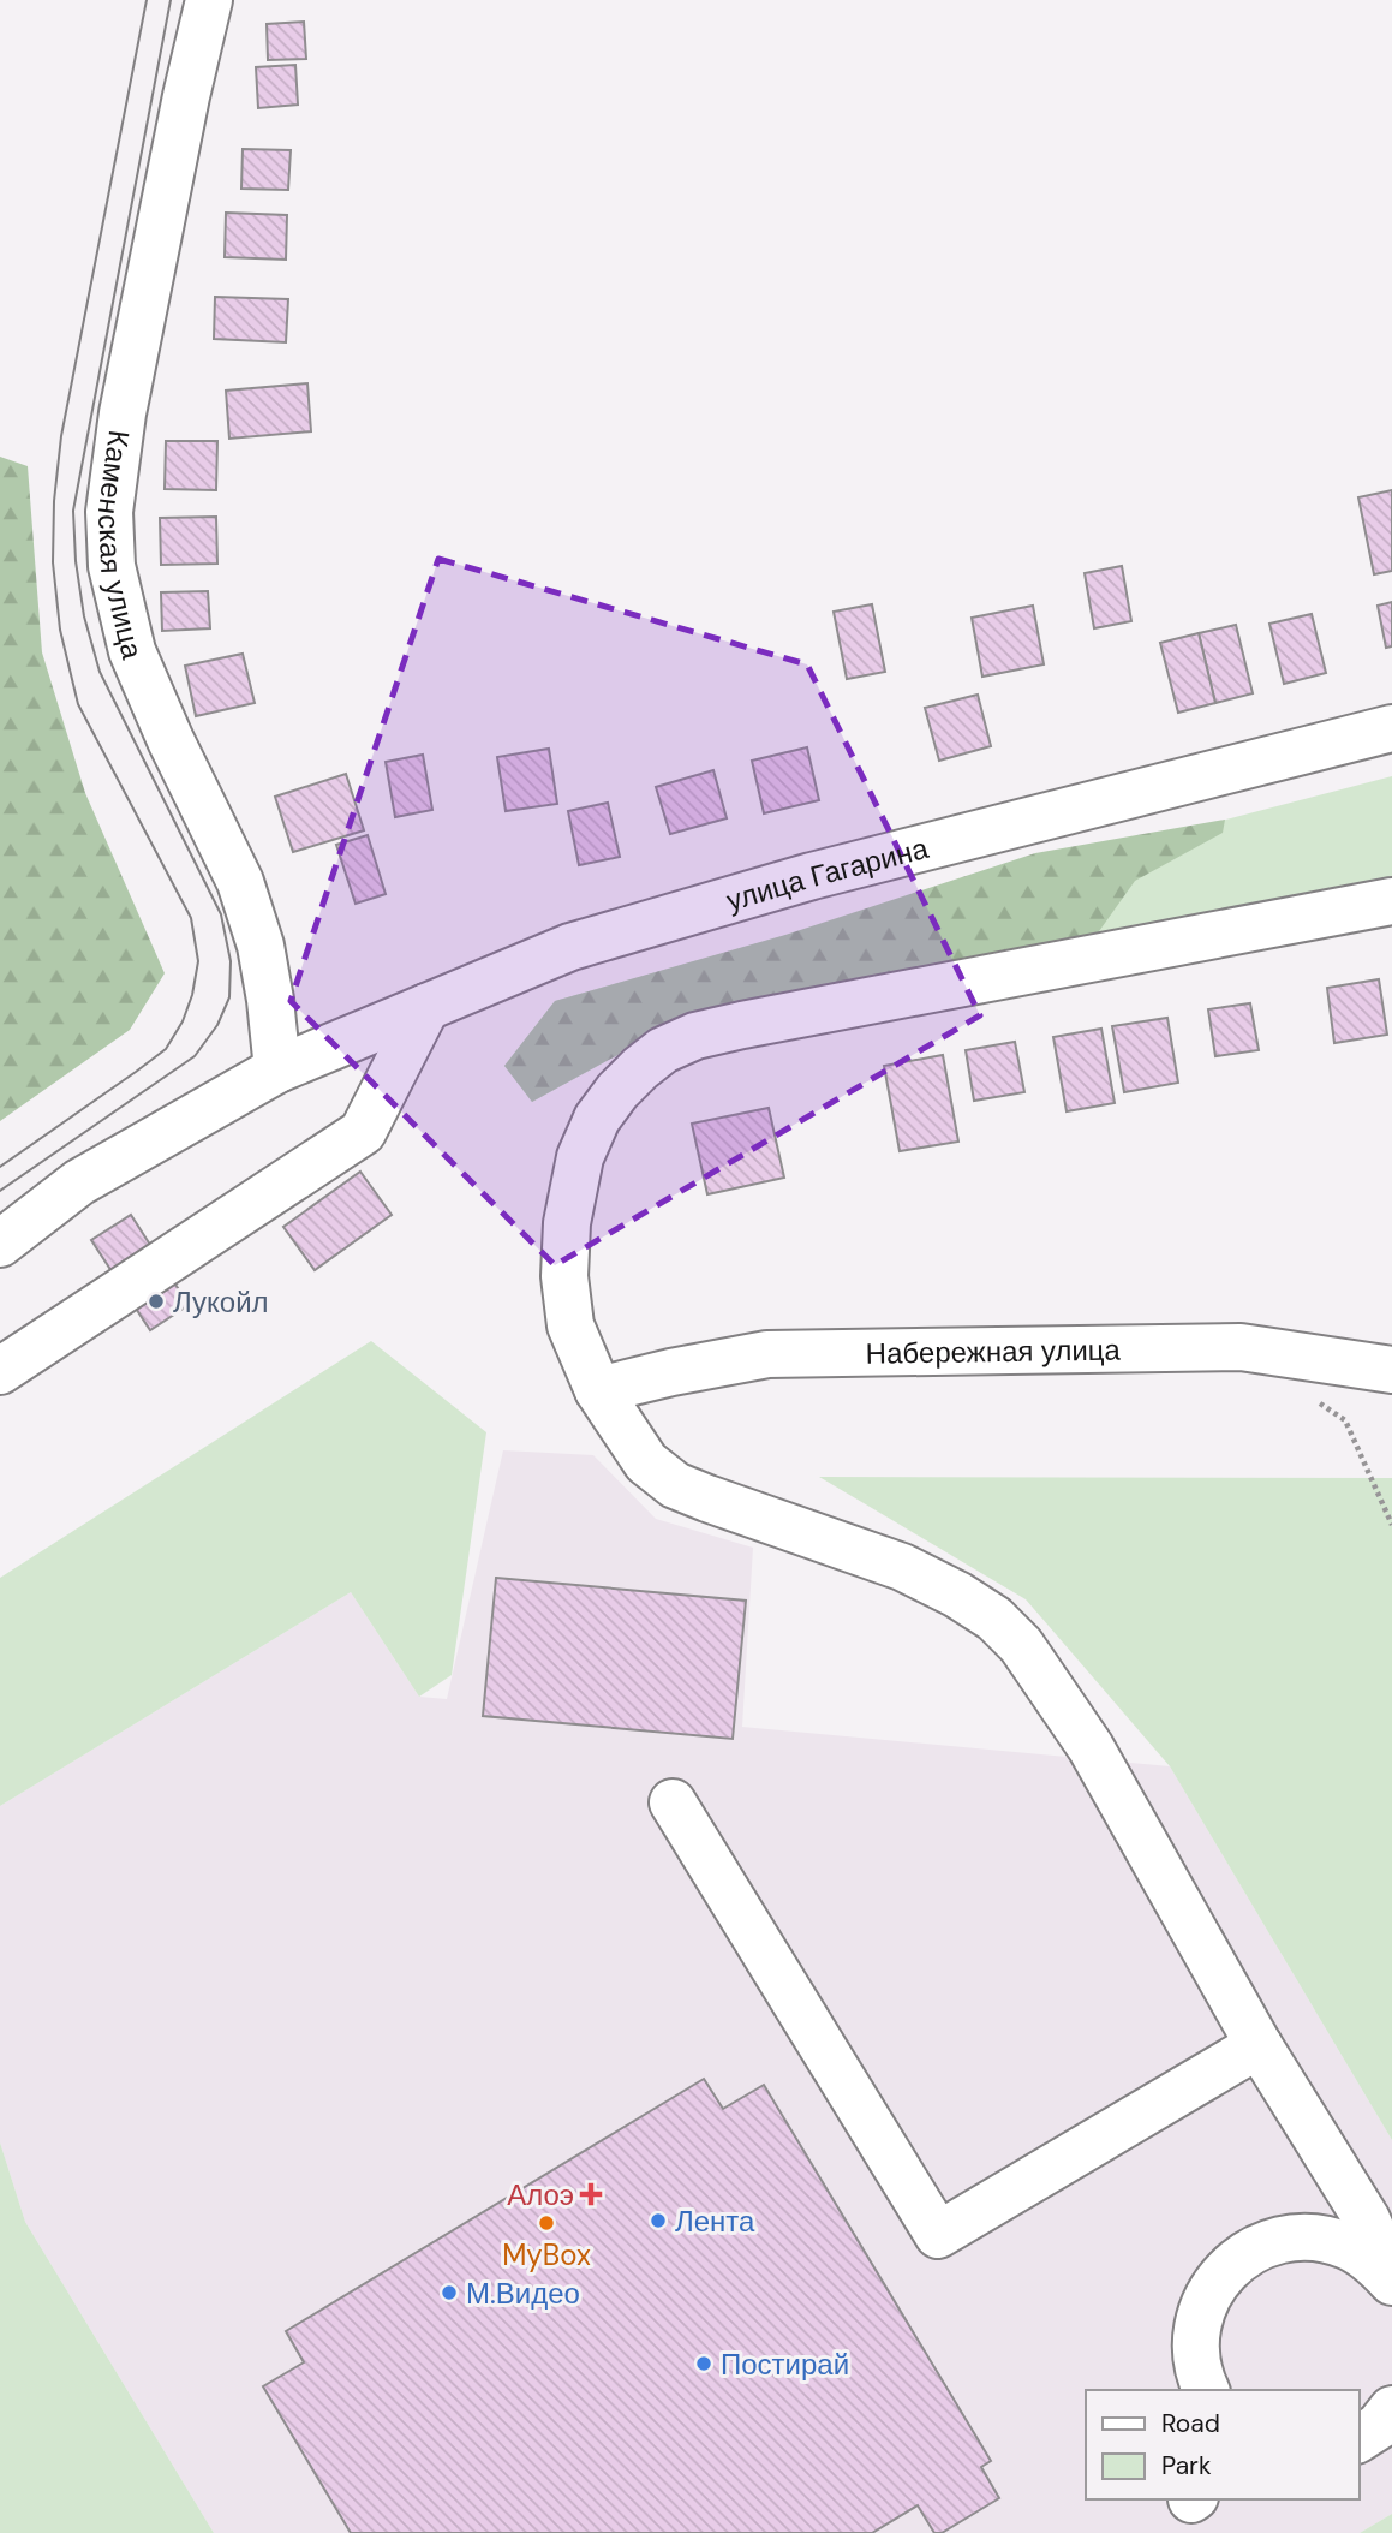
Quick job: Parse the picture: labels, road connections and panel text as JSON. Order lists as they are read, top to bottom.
{
  "streets": {
    "street": ["Каменская улица", "улица Гагарина", "Набережная улица"]
  },
  "crossings": [
    ["Каменская улица", "улица Гагарина"]
  ],
  "places": {
    "other": [
      "Лукойл",
      "Лента",
      "MyBox",
      "М.Видео",
      "Постирай"
    ],
    "health": ["Алоэ"]
  },
  "legend": ["Road", "Park"]
}
